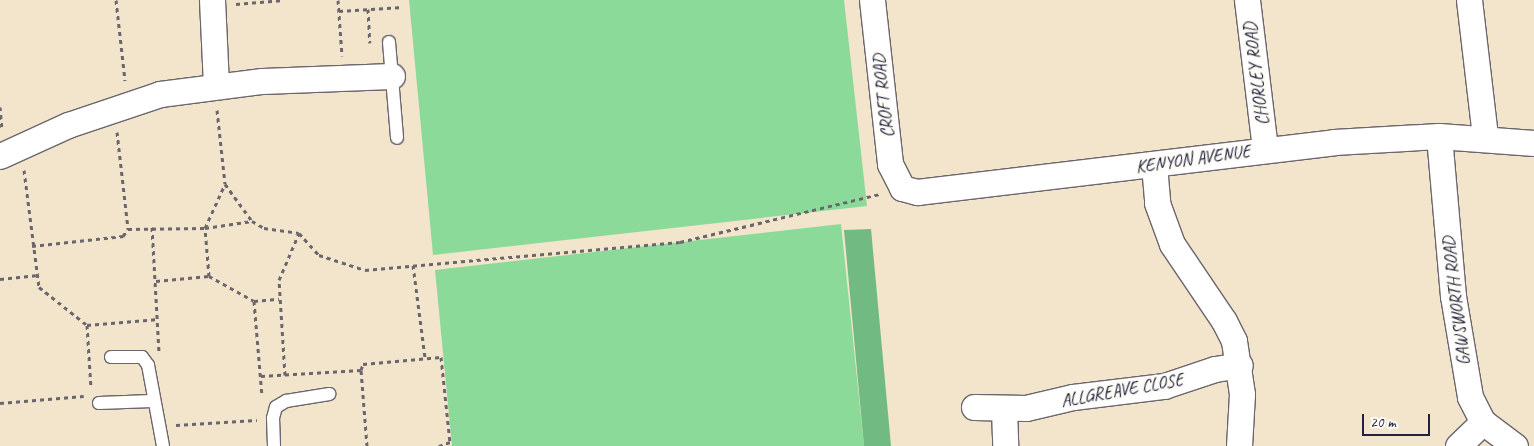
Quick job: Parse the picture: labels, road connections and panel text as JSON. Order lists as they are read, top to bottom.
{
  "streets": {
    "street": [
      "CHORLEY ROAD",
      "CROFT ROAD",
      "KENYON AVENUE",
      "GAWSWORTH ROAD",
      "ALLGREAVE CLOSE"
    ]
  },
  "crossings": [
    ["CHORLEY ROAD", "KENYON AVENUE"],
    ["CROFT ROAD", "KENYON AVENUE"],
    ["KENYON AVENUE", "GAWSWORTH ROAD"]
  ],
  "scale_bar": "20 m"
}
